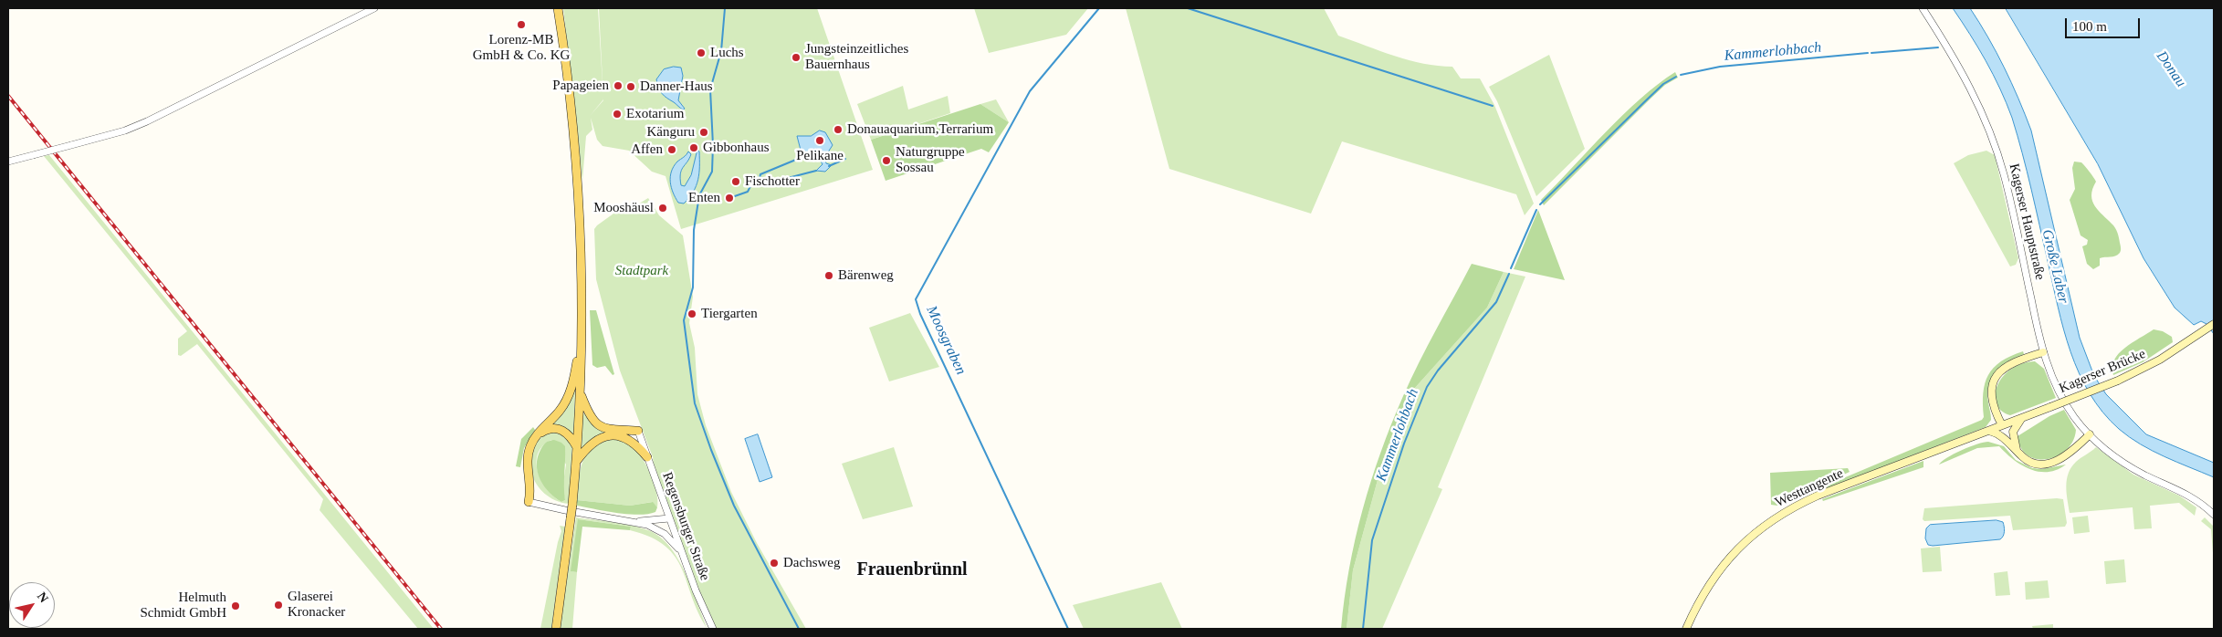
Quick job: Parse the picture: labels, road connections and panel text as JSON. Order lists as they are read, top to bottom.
{
  "streets": {
    "main road": ["Kagerser Brücke", "Westtangente"],
    "street": ["Kagerser Hauptstraße", "Regensburger Straße"]
  },
  "crossings": [
    ["Kagerser Brücke", "Westtangente"]
  ],
  "districts": ["Frauenbrünnl"],
  "water": [
    "Kammerlohbach",
    "Donau",
    "Große Laber",
    "Moosgraben"
  ],
  "parks": ["Stadtpark"],
  "places": [
    "Lorenz-MB GmbH & Co. KG",
    "Luchs",
    "Jungsteinzeitliches Bauernhaus",
    "Papageien",
    "Danner-Haus",
    "Exotarium",
    "Donauaquarium,Terrarium",
    "Känguru",
    "Pelikane",
    "Gibbonhaus",
    "Affen",
    "Naturgruppe Sossau",
    "Fischotter",
    "Enten",
    "Mooshäusl",
    "Bärenweg",
    "Tiergarten",
    "Dachsweg",
    "Glaserei Kronacker",
    "Helmuth Schmidt GmbH"
  ],
  "scale_bar": "100 m",
  "north": "top right"
}
